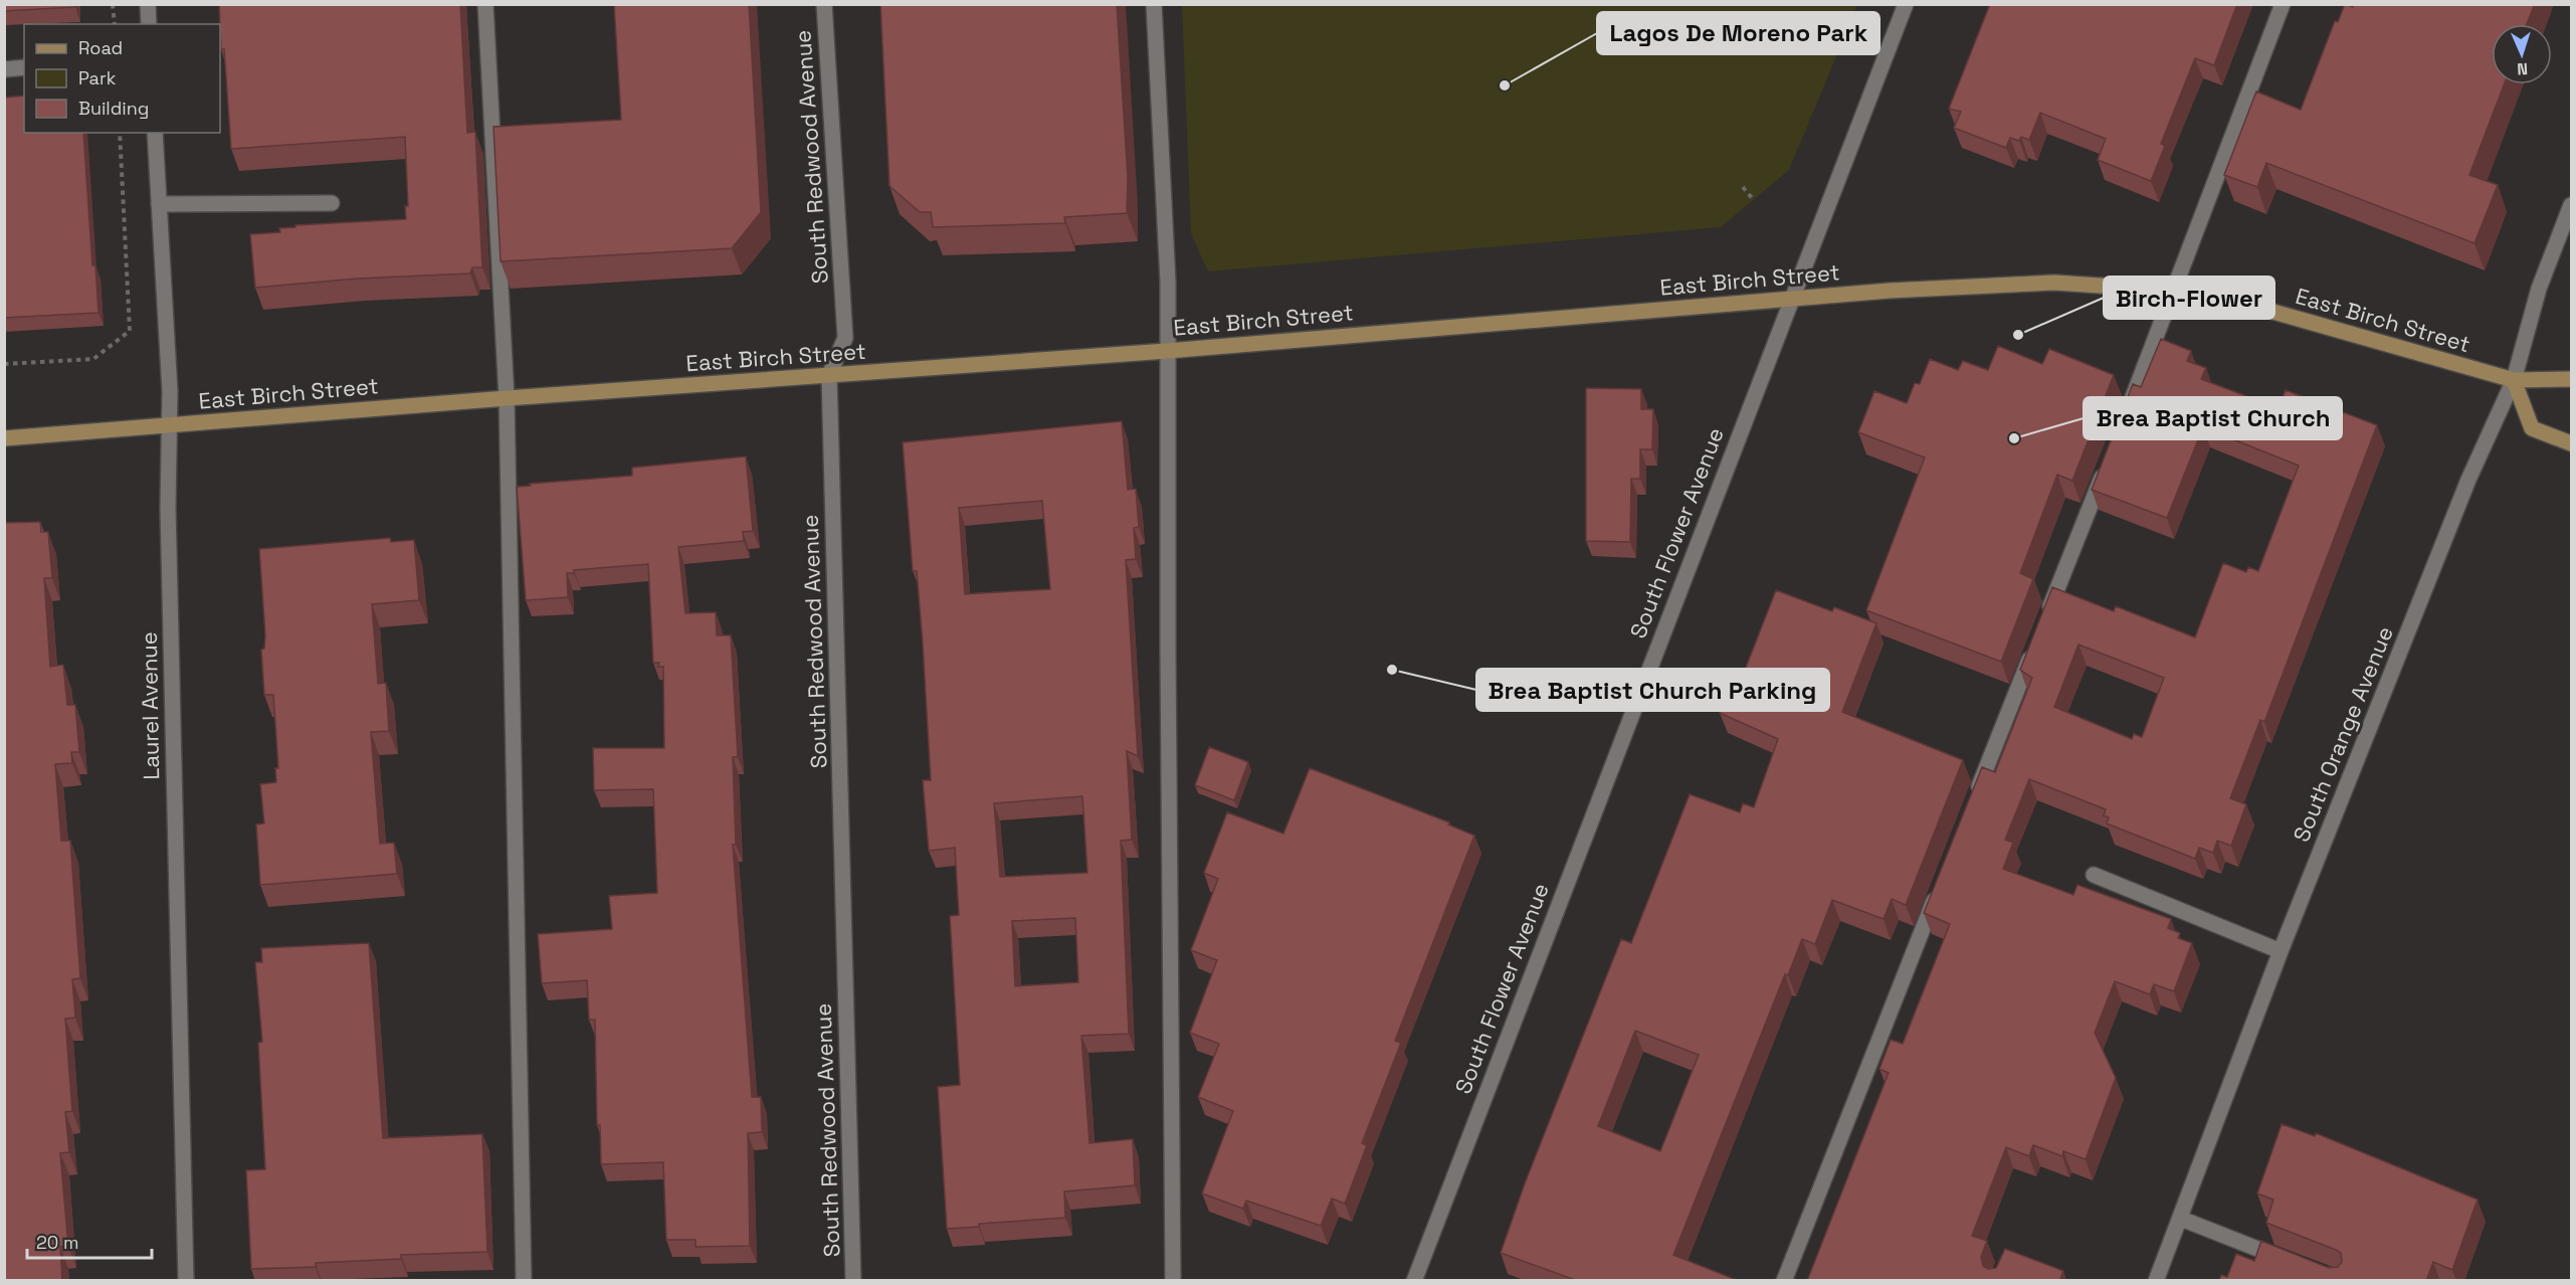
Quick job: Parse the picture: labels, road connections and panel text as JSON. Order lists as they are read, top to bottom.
{
  "streets": {
    "street": [
      "South Redwood Avenue",
      "East Birch Street",
      "South Flower Avenue",
      "Laurel Avenue",
      "South Orange Avenue"
    ]
  },
  "crossings": [
    ["South Redwood Avenue", "East Birch Street"],
    ["East Birch Street", "South Flower Avenue"],
    ["East Birch Street", "Laurel Avenue"],
    ["East Birch Street", "South Orange Avenue"]
  ],
  "places": [
    "Lagos De Moreno Park",
    "Birch-Flower",
    "Brea Baptist Church",
    "Brea Baptist Church Parking"
  ],
  "legend": ["Road", "Park", "Building"],
  "scale_bar": "20 m",
  "north": "bottom"
}
